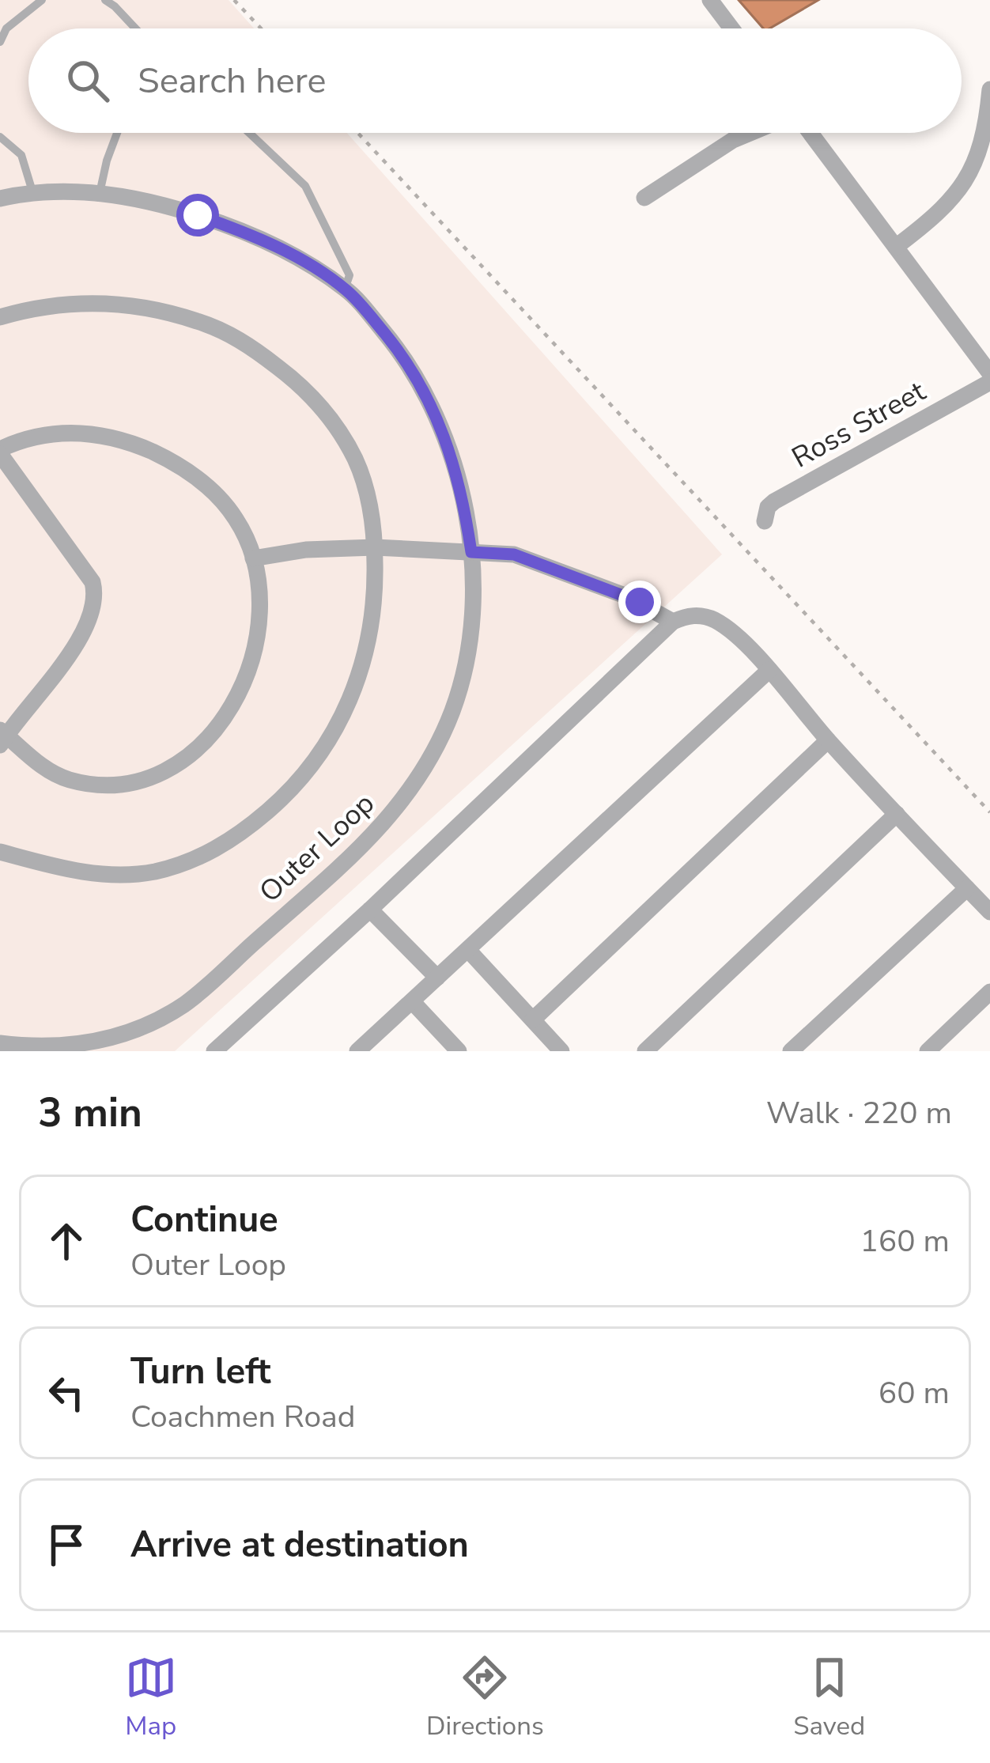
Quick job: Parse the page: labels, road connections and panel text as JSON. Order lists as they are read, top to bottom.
{
  "streets": {
    "street": ["Ross Street", "Outer Loop"]
  },
  "page": {
    "search": "Search here",
    "heading": ["3 min", "Walk · 220 m"],
    "list": [
      ["Continue", "Outer Loop", "160 m"],
      ["Turn left", "Coachmen Road", "60 m"],
      "Arrive at destination"
    ],
    "nav": ["Map", "Directions", "Saved"]
  }
}
